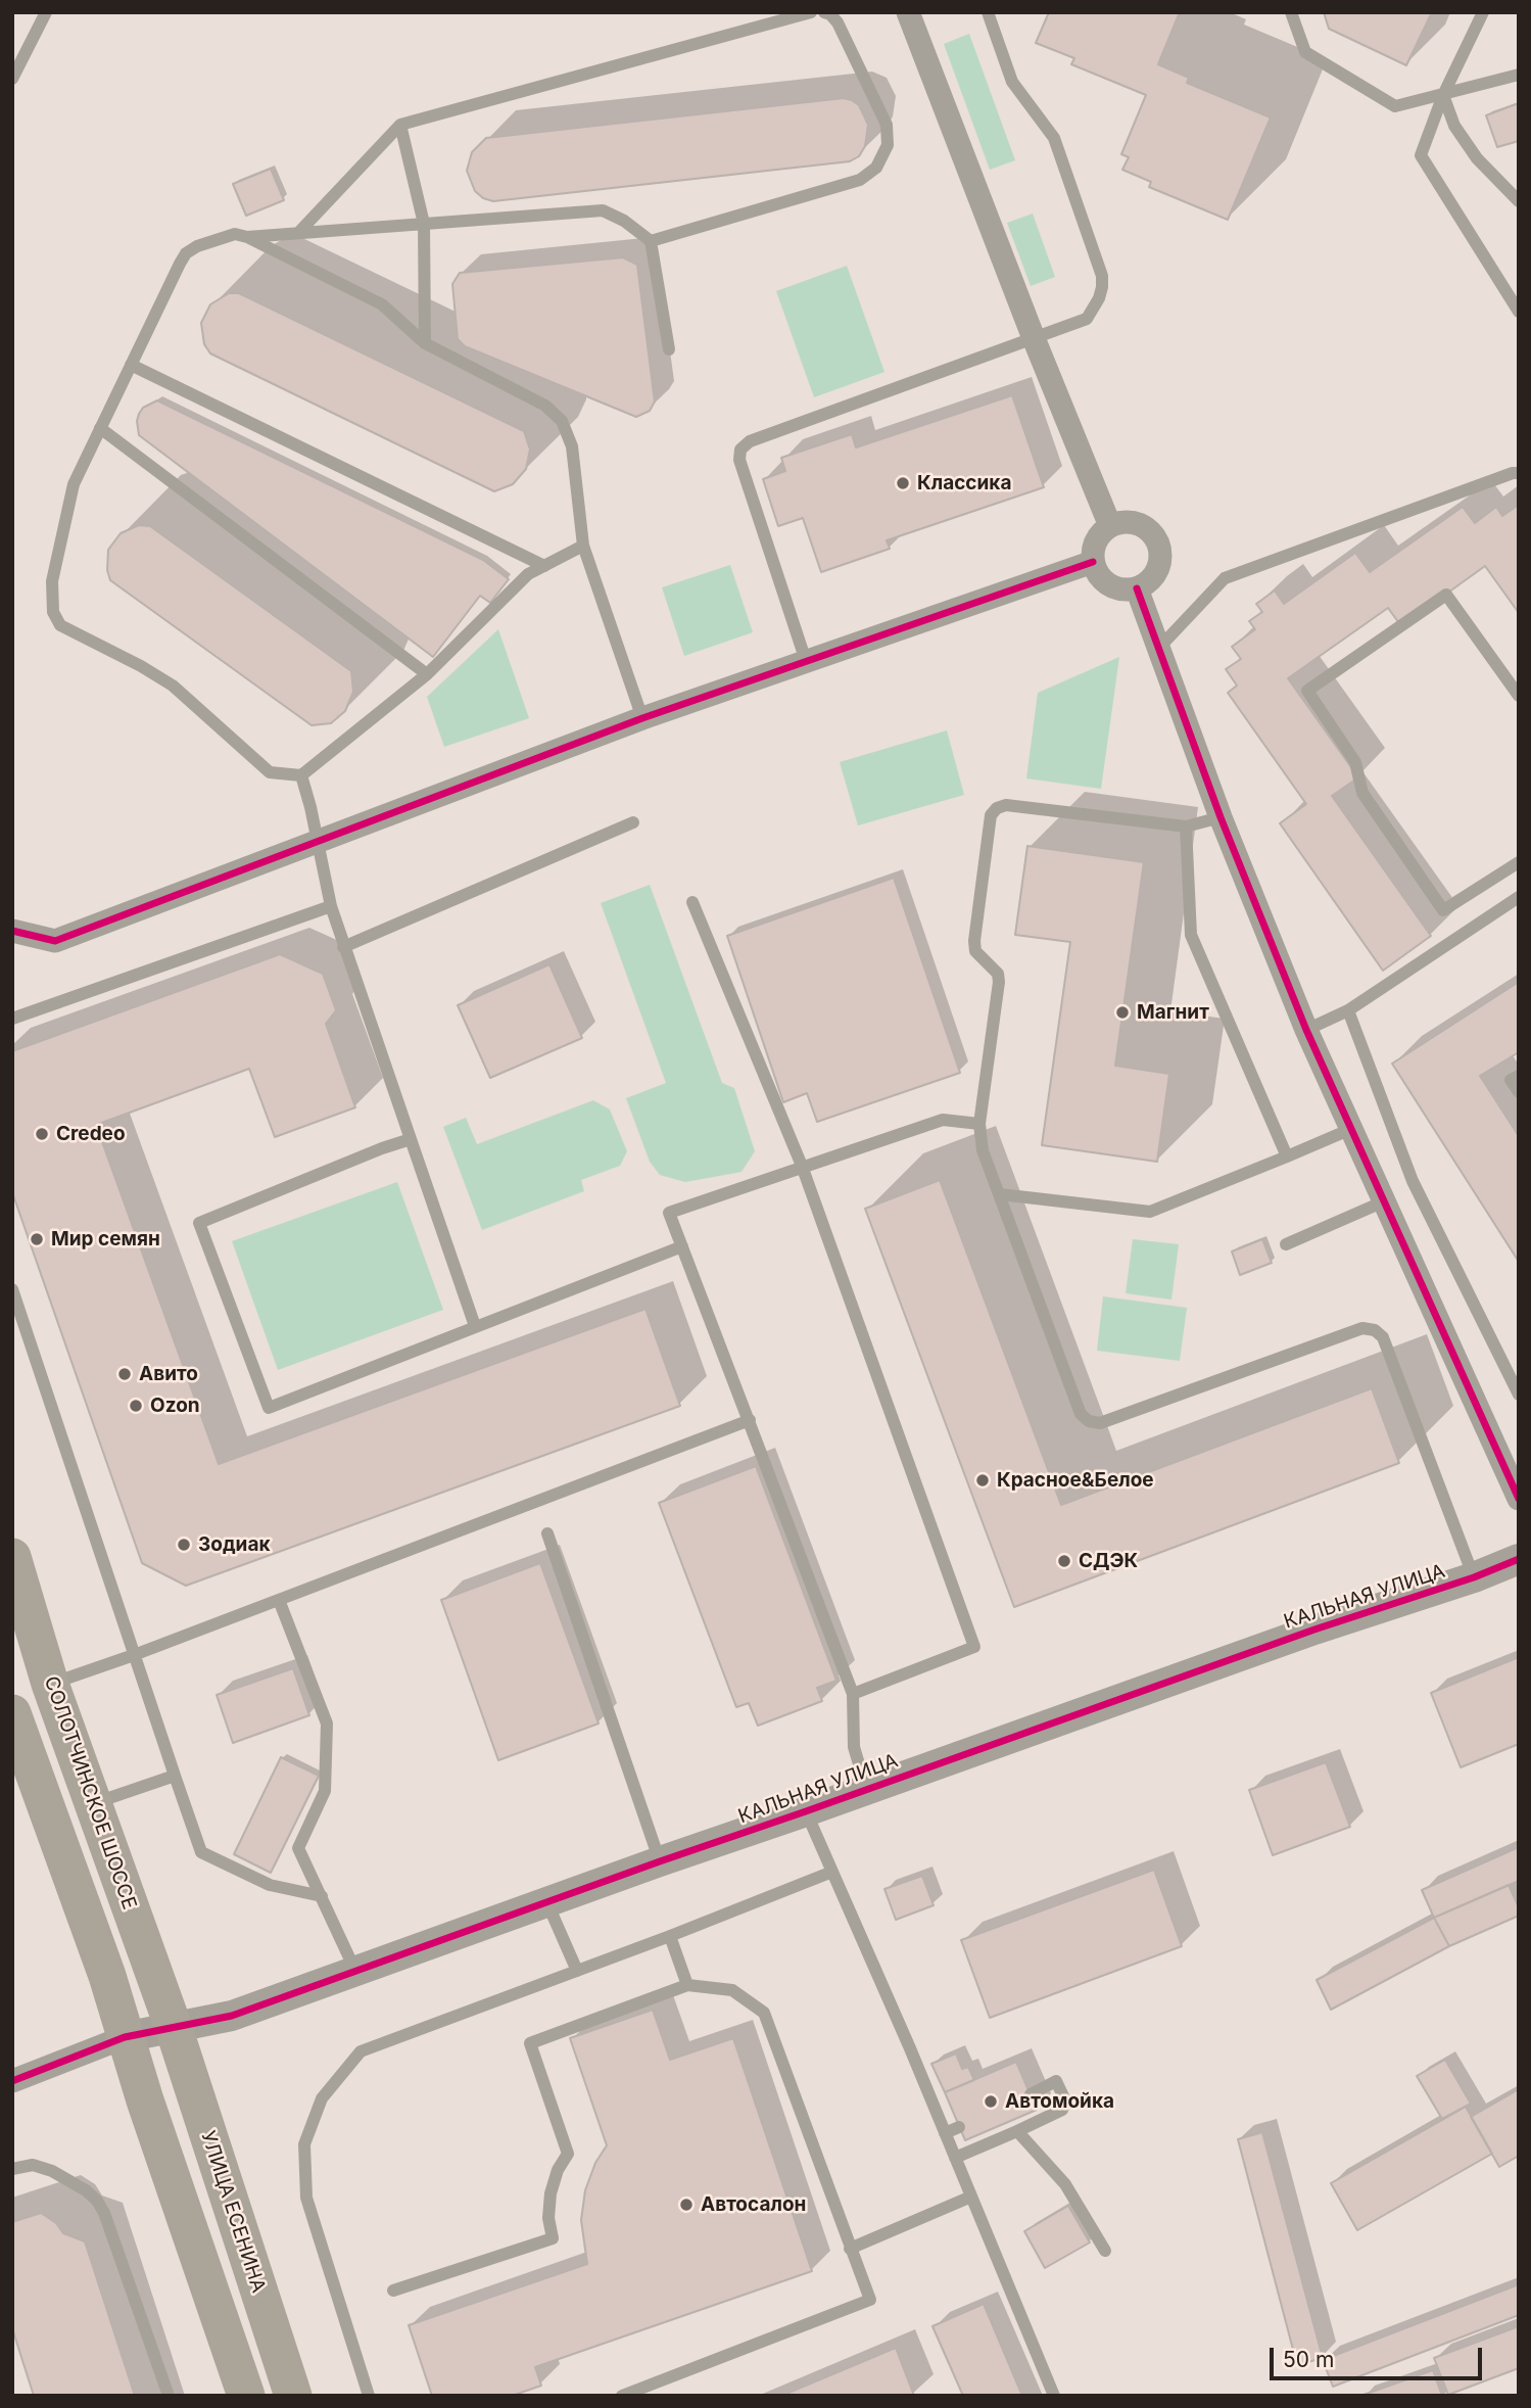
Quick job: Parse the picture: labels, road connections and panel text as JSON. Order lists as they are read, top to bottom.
{
  "streets": {
    "main road": ["СОЛОТЧИНСКОЕ ШОССЕ", "УЛИЦА ЕСЕНИНА"],
    "street": ["КАЛЬНАЯ УЛИЦА"]
  },
  "crossings": [
    ["КАЛЬНАЯ УЛИЦА", "СОЛОТЧИНСКОЕ ШОССЕ"],
    ["КАЛЬНАЯ УЛИЦА", "УЛИЦА ЕСЕНИНА"],
    ["СОЛОТЧИНСКОЕ ШОССЕ", "УЛИЦА ЕСЕНИНА"]
  ],
  "places": [
    "Классика",
    "Магнит",
    "Credeo",
    "Мир семян",
    "Авито",
    "Ozon",
    "Красное&Белое",
    "Зодиак",
    "СДЭК",
    "Автомойка",
    "Автосалон"
  ],
  "scale_bar": "50 m"
}
